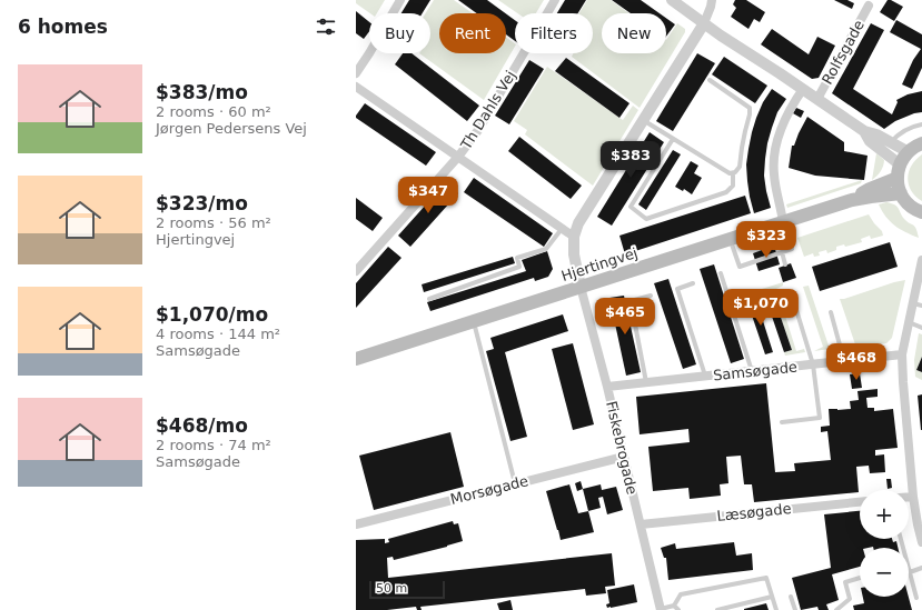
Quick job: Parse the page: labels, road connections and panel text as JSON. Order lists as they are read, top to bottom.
{
  "streets": {
    "main road": ["Hjertingvej"],
    "street": [
      "Rolfsgade",
      "Th Dahls Vej",
      "Samsøgade",
      "Fiskebrogade",
      "Morsøgade",
      "Læsøgade"
    ]
  },
  "crossings": [
    ["Hjertingvej", "Fiskebrogade"],
    ["Samsøgade", "Fiskebrogade"],
    ["Fiskebrogade", "Morsøgade"],
    ["Fiskebrogade", "Læsøgade"]
  ],
  "scale_bar": "50 m",
  "page": {
    "heading": "6 homes",
    "chip": [
      "Buy",
      "Rent",
      "Filters",
      "New"
    ],
    "list": [
      {
        "name": "$383/mo",
        "note": "2 rooms · 60 m² · Jørgen Pedersens Vej"
      },
      {
        "name": "$323/mo",
        "note": "2 rooms · 56 m² · Hjertingvej"
      },
      {
        "name": "$1,070/mo",
        "note": "4 rooms · 144 m² · Samsøgade"
      },
      {
        "name": "$468/mo",
        "note": "2 rooms · 74 m² · Samsøgade"
      }
    ],
    "price": [
      "$383",
      "$347",
      "$323",
      "$1,070",
      "$465",
      "$468"
    ],
    "map_buttons": ["+", "−"],
    "scale": "50 m"
  }
}
